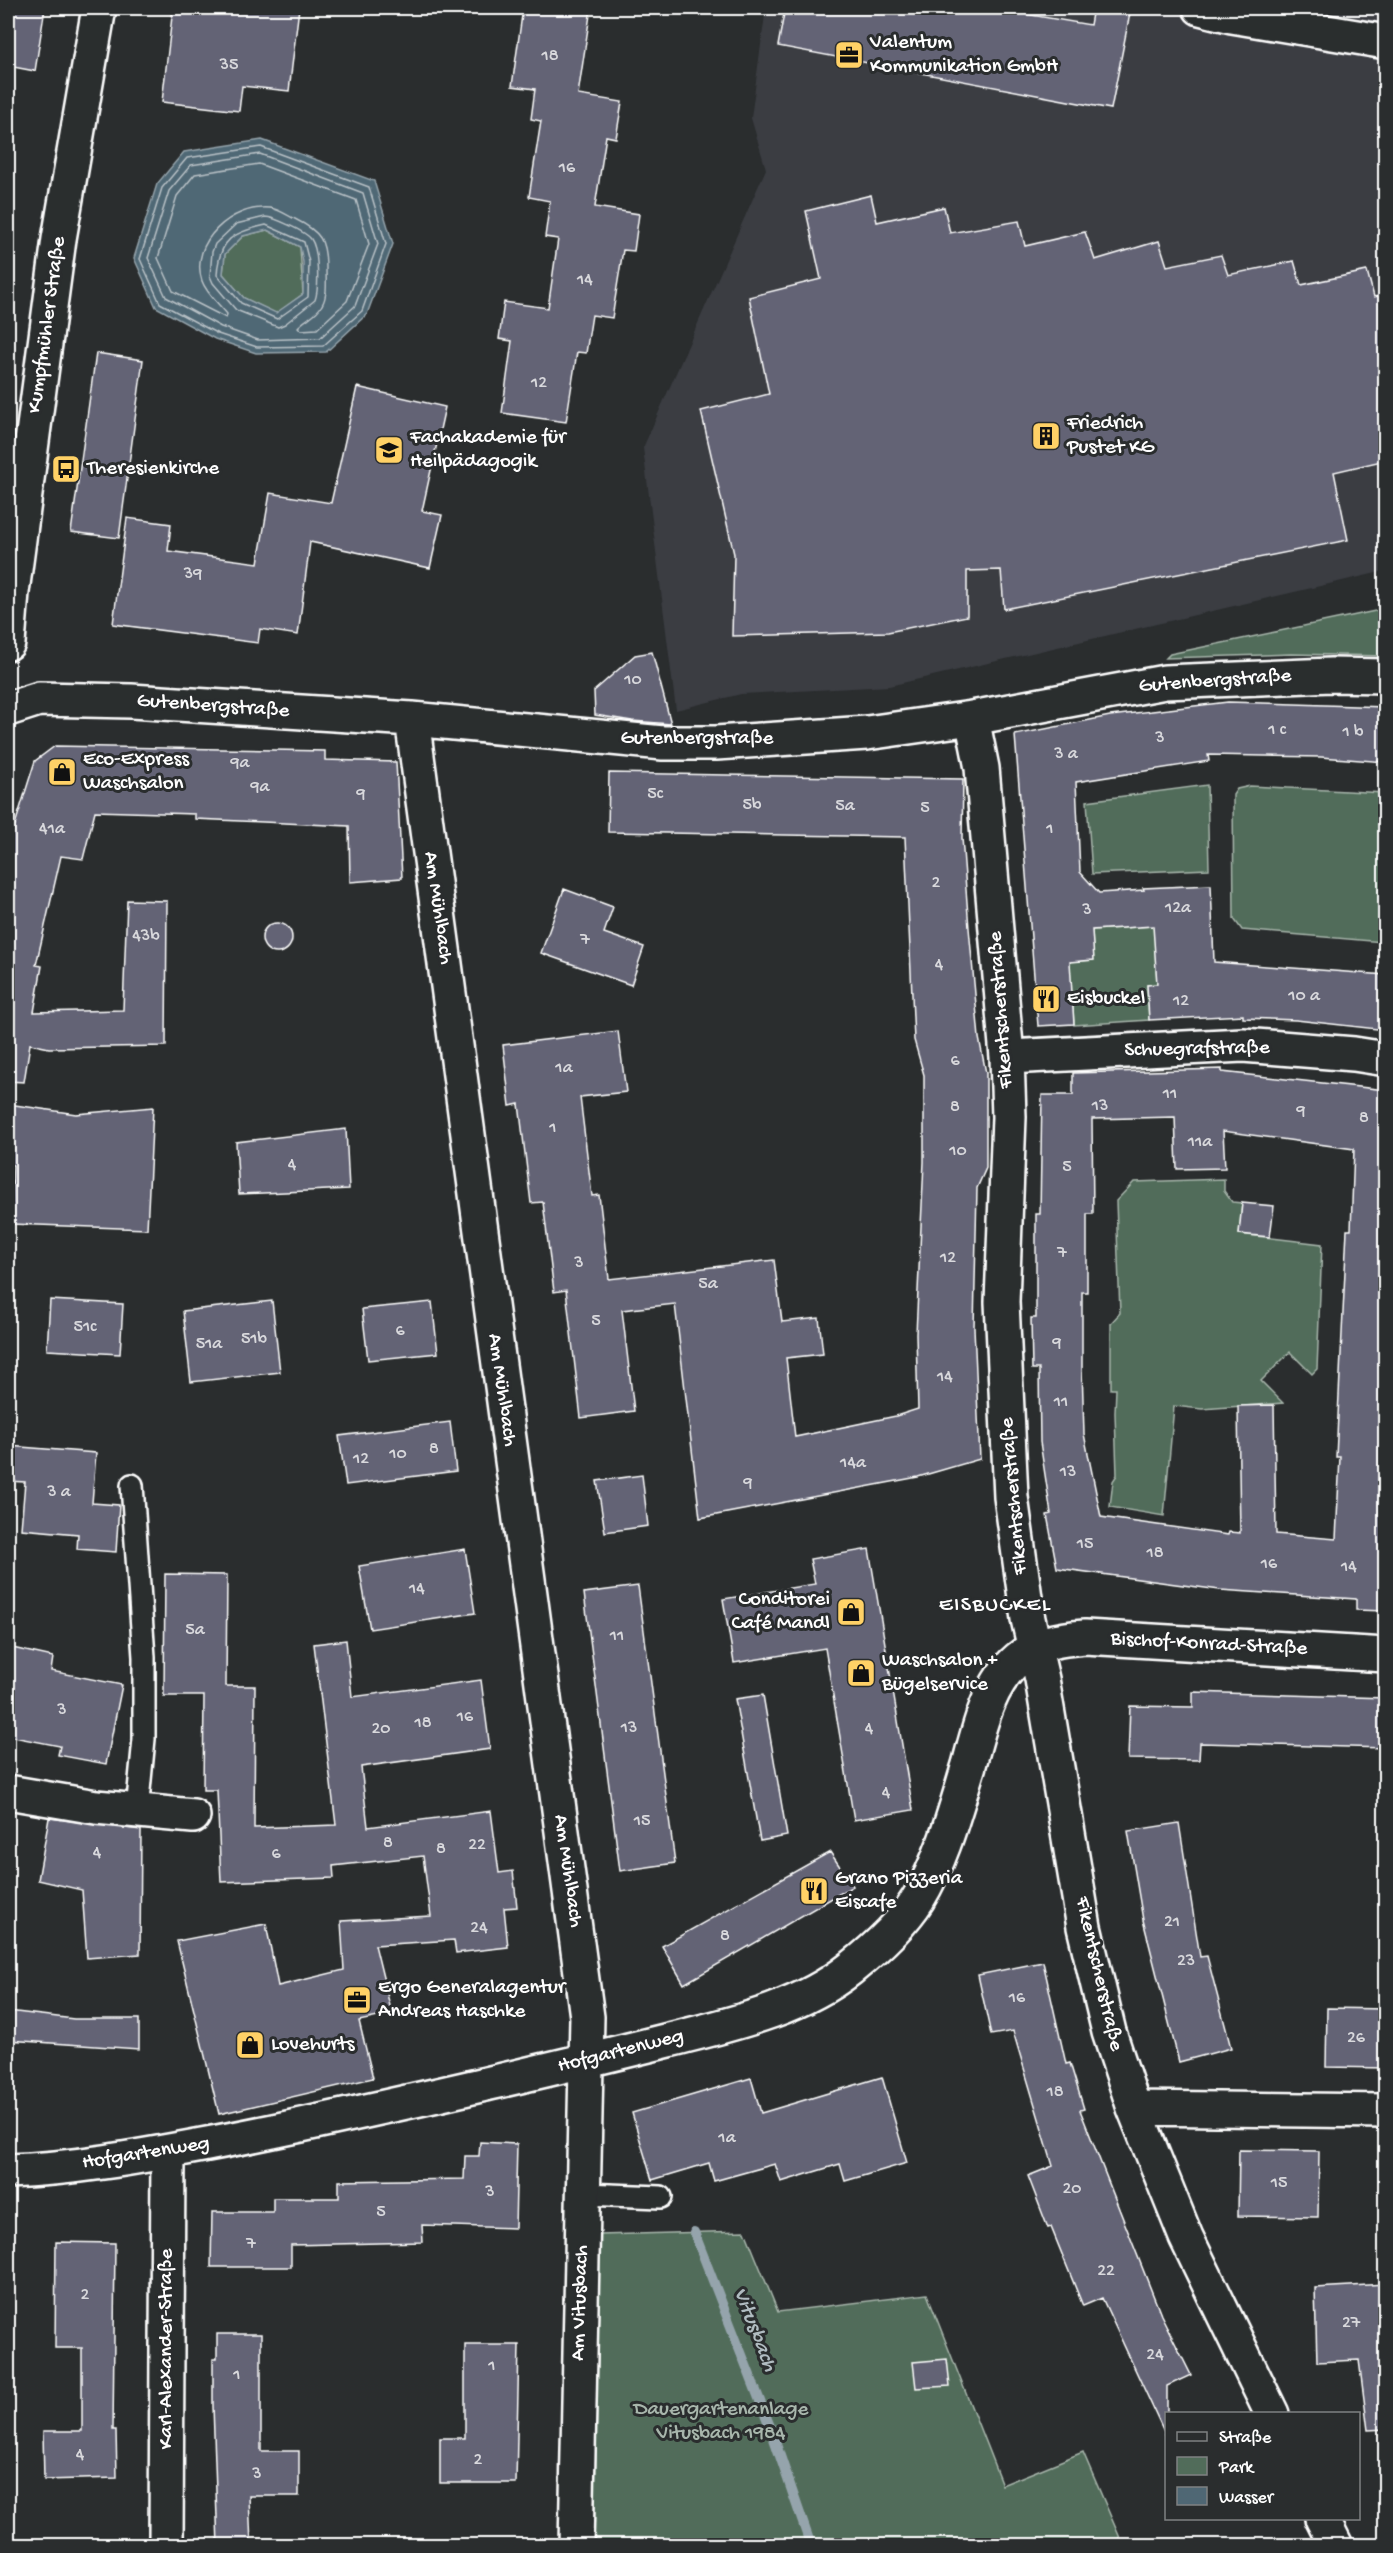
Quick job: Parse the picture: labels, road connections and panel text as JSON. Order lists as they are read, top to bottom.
{
  "streets": {
    "street": [
      "Kumpfmühler Straße",
      "Gutenbergstraße",
      "Am Mühlbach",
      "Fikentscherstraße",
      "Schuegrafstraße",
      "Bischof-Konrad-Straße",
      "Hofgartenweg",
      "Am Vitusbach",
      "Karl-Alexander-Straße"
    ]
  },
  "crossings": [
    ["Gutenbergstraße", "Am Mühlbach"],
    ["Gutenbergstraße", "Fikentscherstraße"],
    ["Am Mühlbach", "Hofgartenweg"],
    ["Am Mühlbach", "Am Vitusbach"],
    ["Fikentscherstraße", "Schuegrafstraße"],
    ["Fikentscherstraße", "Bischof-Konrad-Straße"],
    ["Fikentscherstraße", "Hofgartenweg"],
    ["Bischof-Konrad-Straße", "Hofgartenweg"],
    ["Hofgartenweg", "Am Vitusbach"],
    ["Hofgartenweg", "Karl-Alexander-Straße"]
  ],
  "districts": ["EISBUCKEL"],
  "water": ["Vitusbach"],
  "parks": ["Dauergartenanlage Vitusbach 1984"],
  "places": {
    "office": ["Valentum Kommunikation GmbH", "Ergo Generalagentur Andreas Haschke"],
    "building": ["Friedrich Pustet KG"],
    "school or university": ["Fachakademie für Heilpädagogik"],
    "bus stop": ["Theresienkirche"],
    "shop": [
      "Eco-Express Waschsalon",
      "Conditorei Café Mandl",
      "Waschsalon + Bügelservice",
      "Lovehurts"
    ],
    "restaurant": ["Eisbuckel", "Grano Pizzeria Eiscafe"]
  },
  "house_numbers": [
    "18",
    "35",
    "16",
    "14",
    "12",
    "39",
    "10",
    "1 c",
    "1 b",
    "3",
    "3 a",
    "9a",
    "9a",
    "9",
    "5c",
    "5b",
    "5a",
    "5",
    "41a",
    "1",
    "2",
    "12a",
    "3",
    "43b",
    "7",
    "4",
    "10 a",
    "12",
    "6",
    "1a",
    "11",
    "13",
    "8",
    "9",
    "8",
    "1",
    "11a",
    "10",
    "4",
    "5",
    "7",
    "12",
    "3",
    "5a",
    "5",
    "51c",
    "6",
    "51b",
    "9",
    "51a",
    "14",
    "11",
    "8",
    "10",
    "12",
    "14a",
    "13",
    "9",
    "3 a",
    "15",
    "18",
    "16",
    "14",
    "14",
    "5a",
    "11",
    "3",
    "16",
    "18",
    "13",
    "20",
    "4",
    "4",
    "15",
    "8",
    "22",
    "8",
    "4",
    "6",
    "21",
    "24",
    "8",
    "23",
    "16",
    "26",
    "18",
    "1a",
    "15",
    "20",
    "3",
    "5",
    "7",
    "22",
    "2",
    "27",
    "24",
    "1",
    "1",
    "4",
    "2",
    "3"
  ],
  "legend": ["Straße", "Park", "Wasser"]
}
